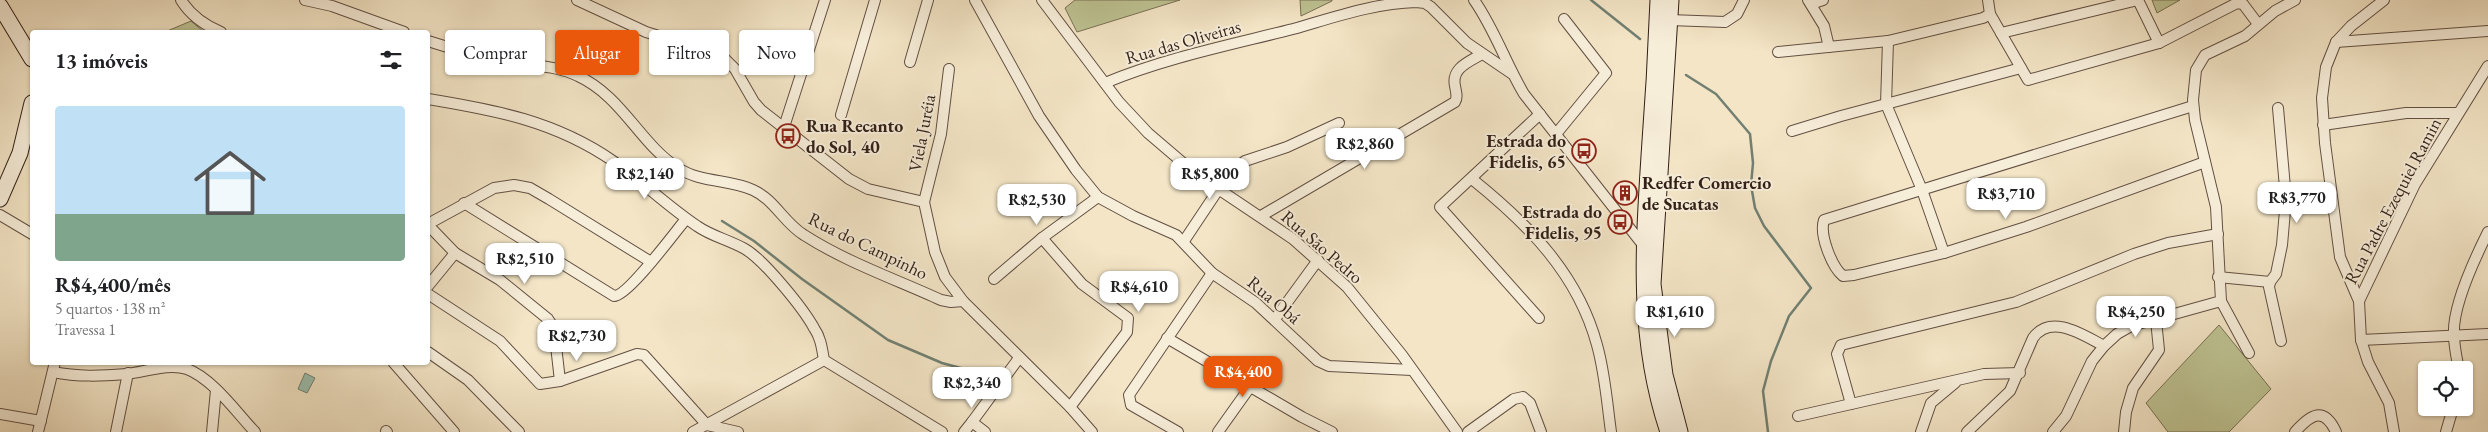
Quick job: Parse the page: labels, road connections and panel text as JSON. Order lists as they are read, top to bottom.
{
  "streets": {
    "street": [
      "Rua das Oliveiras",
      "Viela Juréia",
      "Rua Padre Ezequiel Ramin",
      "Rua do Campinho",
      "Rua São Pedro",
      "Rua Obá"
    ]
  },
  "crossings": [
    ["Rua das Oliveiras", "Rua São Pedro"],
    ["Rua São Pedro", "Rua Obá"]
  ],
  "places": {
    "bus stop": ["Rua Recanto do Sol, 40", "Estrada do Fidelis, 65", "Estrada do Fidelis, 95"],
    "building": ["Redfer Comercio de Sucatas"]
  },
  "page": {
    "chip": [
      "Comprar",
      "Alugar",
      "Filtros",
      "Novo"
    ],
    "heading": "13 imóveis",
    "list": [
      {
        "name": "R$4,400/mês",
        "note": "5 quartos · 138 m² · Travessa 1"
      }
    ],
    "price": [
      "R$2,860",
      "R$2,140",
      "R$5,800",
      "R$3,710",
      "R$3,770",
      "R$2,530",
      "R$2,510",
      "R$4,610",
      "R$1,610",
      "R$4,250",
      "R$2,730",
      "R$4,400",
      "R$2,340"
    ]
  }
}
